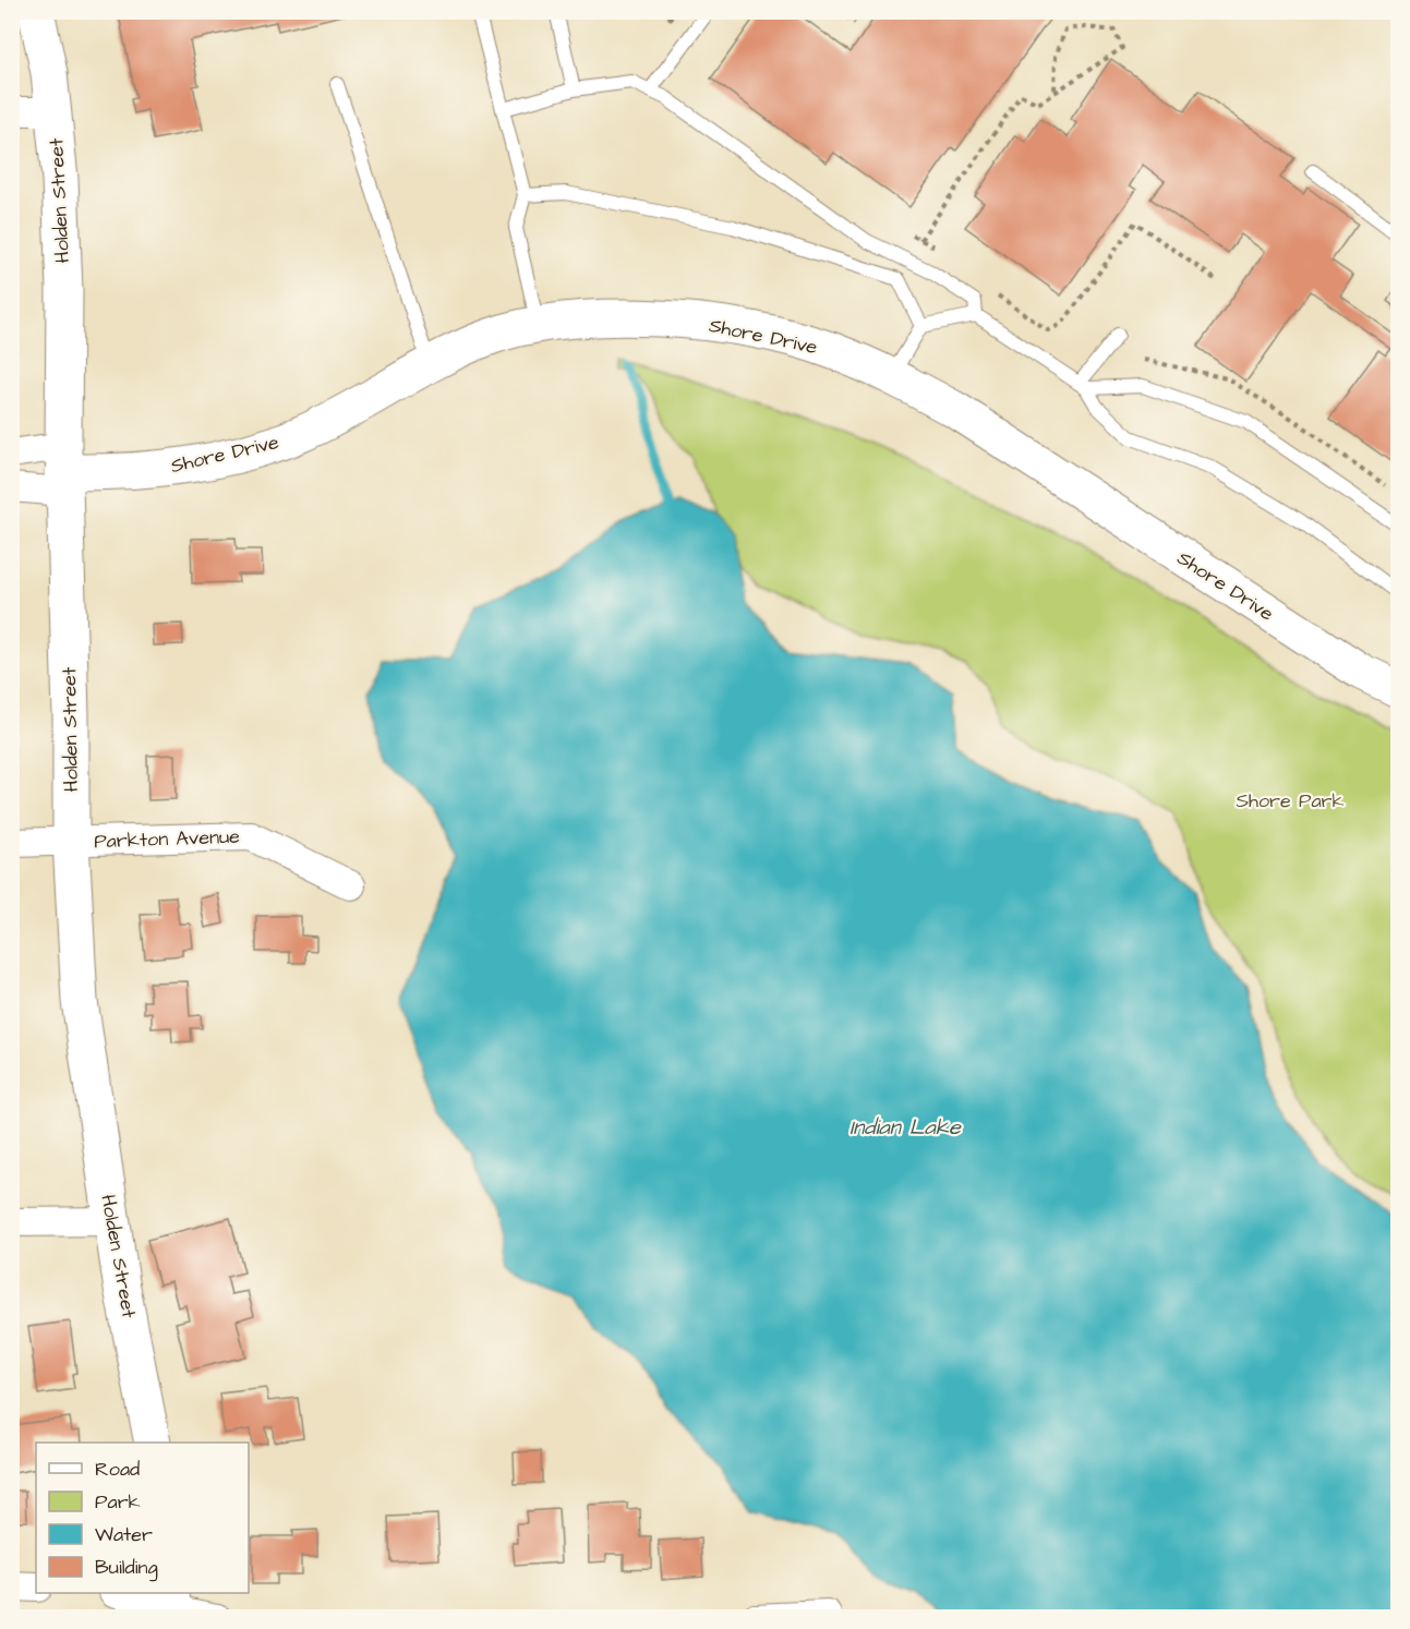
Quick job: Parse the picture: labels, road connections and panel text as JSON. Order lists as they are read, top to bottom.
{
  "streets": {
    "main road": ["Holden Street", "Shore Drive"],
    "street": ["Parkton Avenue"]
  },
  "crossings": [
    ["Holden Street", "Shore Drive"],
    ["Holden Street", "Parkton Avenue"]
  ],
  "water": ["Indian Lake"],
  "parks": ["Shore Park"],
  "legend": [
    "Road",
    "Park",
    "Water",
    "Building"
  ]
}
